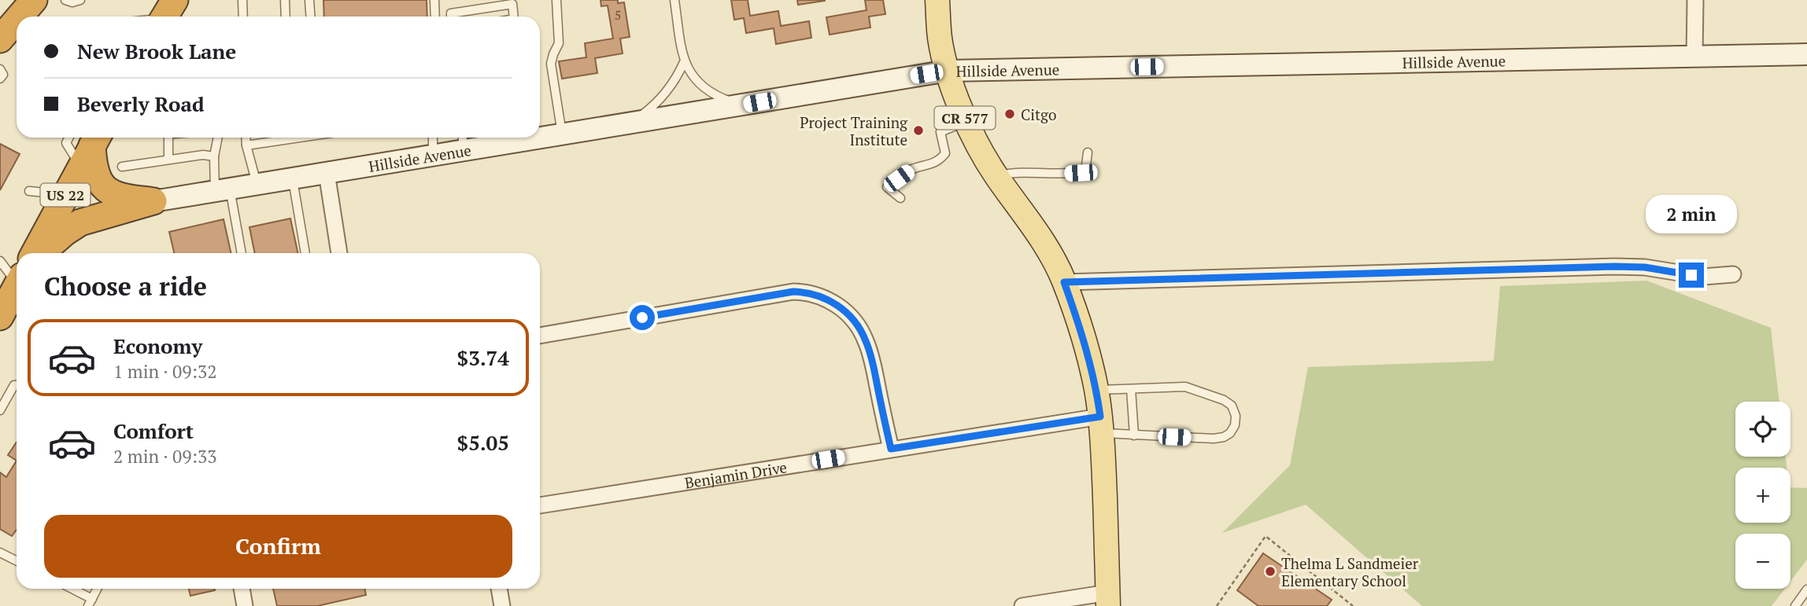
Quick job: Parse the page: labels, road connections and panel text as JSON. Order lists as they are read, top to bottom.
{
  "streets": {
    "highway": ["US 22"],
    "main road": ["CR 577"],
    "street": ["Hillside Avenue", "Benjamin Drive"]
  },
  "crossings": [
    ["Hillside Avenue", "CR 577"],
    ["CR 577", "Benjamin Drive"]
  ],
  "places": ["Citgo", "Project Training Institute", "Thelma L Sandmeier Elementary School"],
  "house_numbers": ["5"],
  "page": {
    "banner": ["New Brook Lane", "Beverly Road"],
    "bubble": "2 min",
    "heading": "Choose a ride",
    "list": [
      {
        "name": "Economy",
        "note": "1 min · 09:32",
        "value": "$3.74"
      },
      {
        "name": "Comfort",
        "note": "2 min · 09:33",
        "value": "$5.05"
      }
    ],
    "map_buttons": ["+", "−"],
    "buttons": "Confirm"
  }
}
